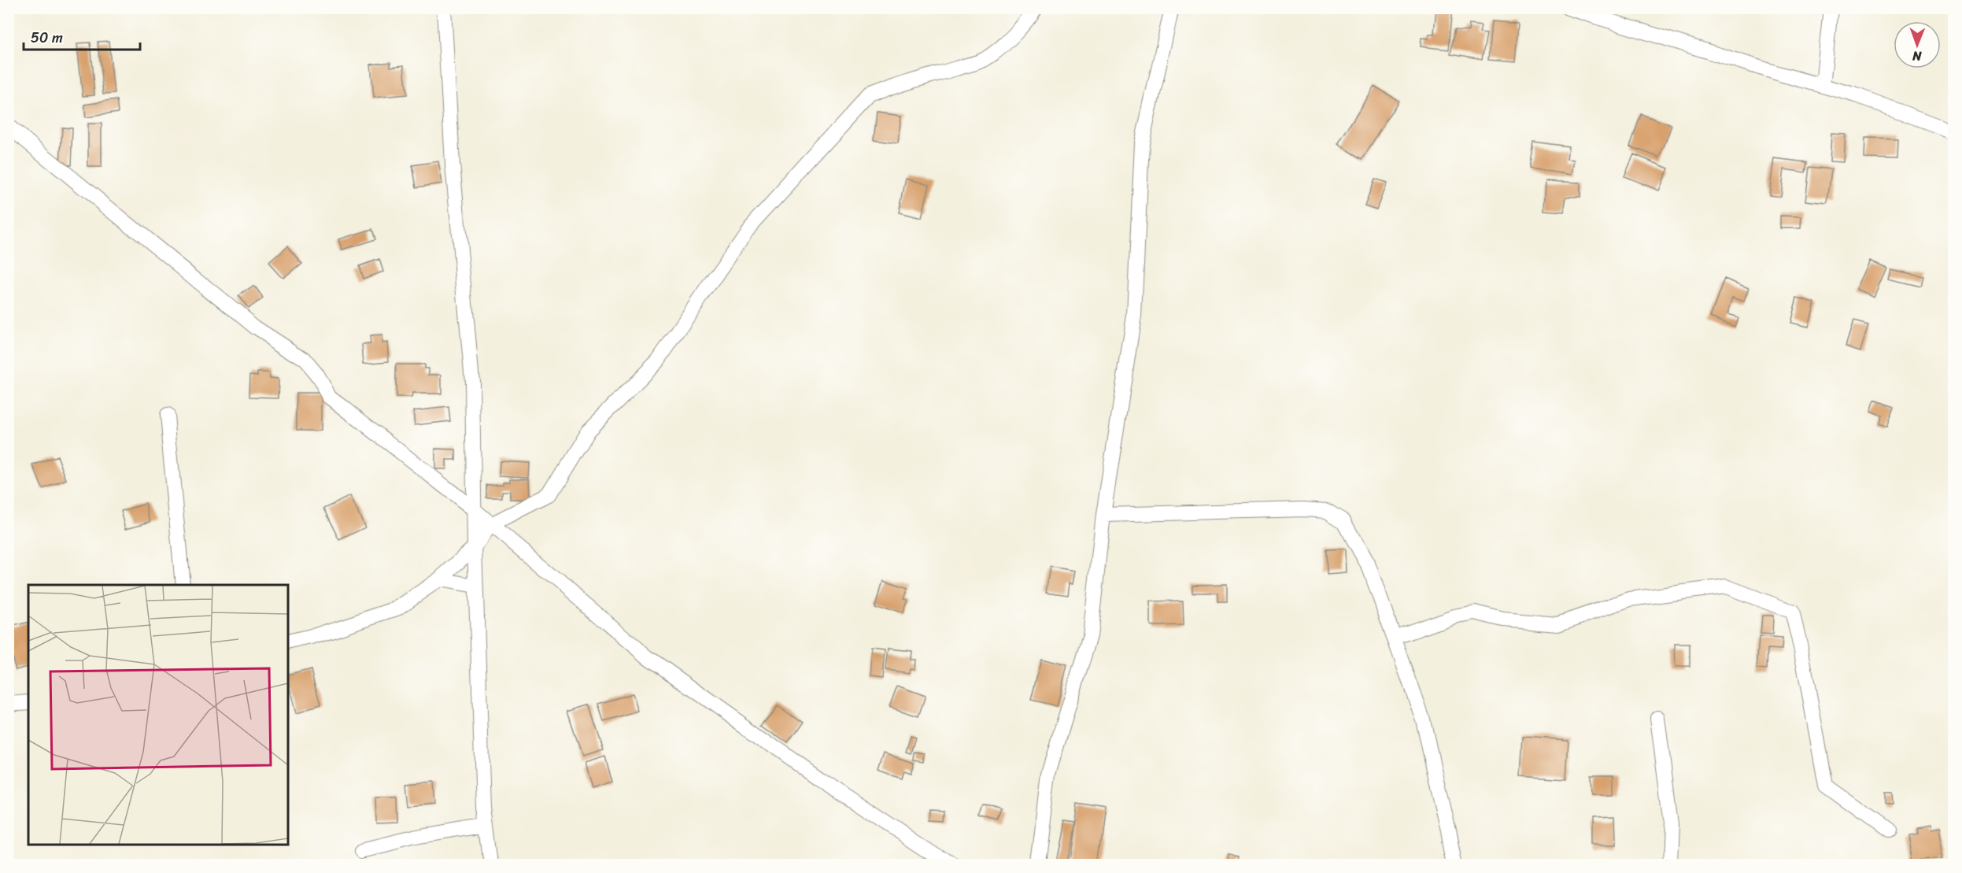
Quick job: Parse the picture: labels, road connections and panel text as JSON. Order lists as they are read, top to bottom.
{
  "scale_bar": "50 m",
  "north": "bottom"
}
